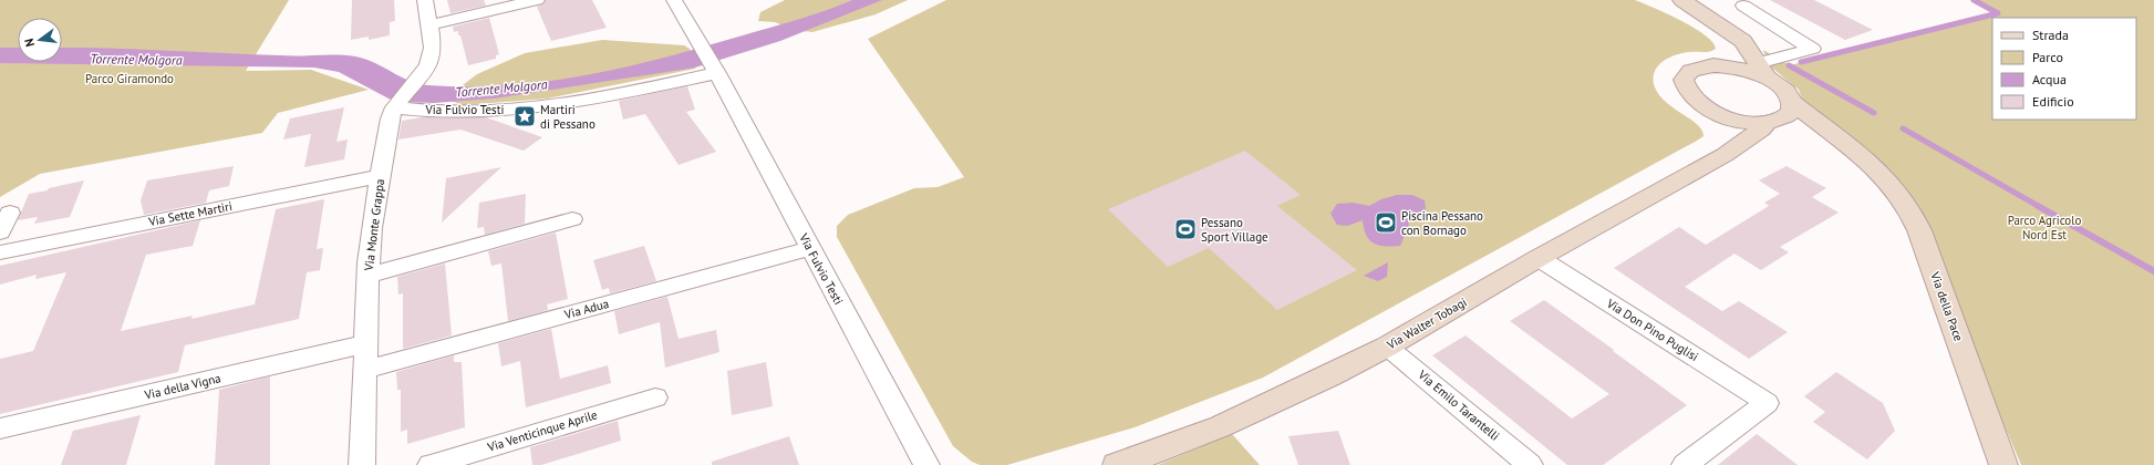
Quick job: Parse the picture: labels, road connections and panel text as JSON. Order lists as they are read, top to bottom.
{
  "streets": {
    "street": [
      "Via Fulvio Testi",
      "Via Sette Martiri",
      "Via Monte Grappa",
      "Via della Pace",
      "Via Adua",
      "Via Walter Tobagi",
      "Via Don Pino Puglisi",
      "Via della Vigna",
      "Via Emilo Tarantelli",
      "Via Venticinque Aprile"
    ]
  },
  "crossings": [
    ["Via Fulvio Testi", "Via Monte Grappa"],
    ["Via Fulvio Testi", "Via Adua"],
    ["Via Sette Martiri", "Via Monte Grappa"],
    ["Via Monte Grappa", "Via Adua"],
    ["Via Monte Grappa", "Via della Vigna"],
    ["Via della Pace", "Via Walter Tobagi"],
    ["Via Walter Tobagi", "Via Don Pino Puglisi"],
    ["Via Walter Tobagi", "Via Emilo Tarantelli"]
  ],
  "water": ["Torrente Molgora"],
  "parks": ["Parco Giramondo", "Parco Agricolo Nord Est"],
  "places": {
    "place": ["Martiri di Pessano"],
    "sports": ["Piscina Pessano con Bornago", "Pessano Sport Village"]
  },
  "legend": [
    "Strada",
    "Parco",
    "Acqua",
    "Edificio"
  ],
  "north": "left"
}
